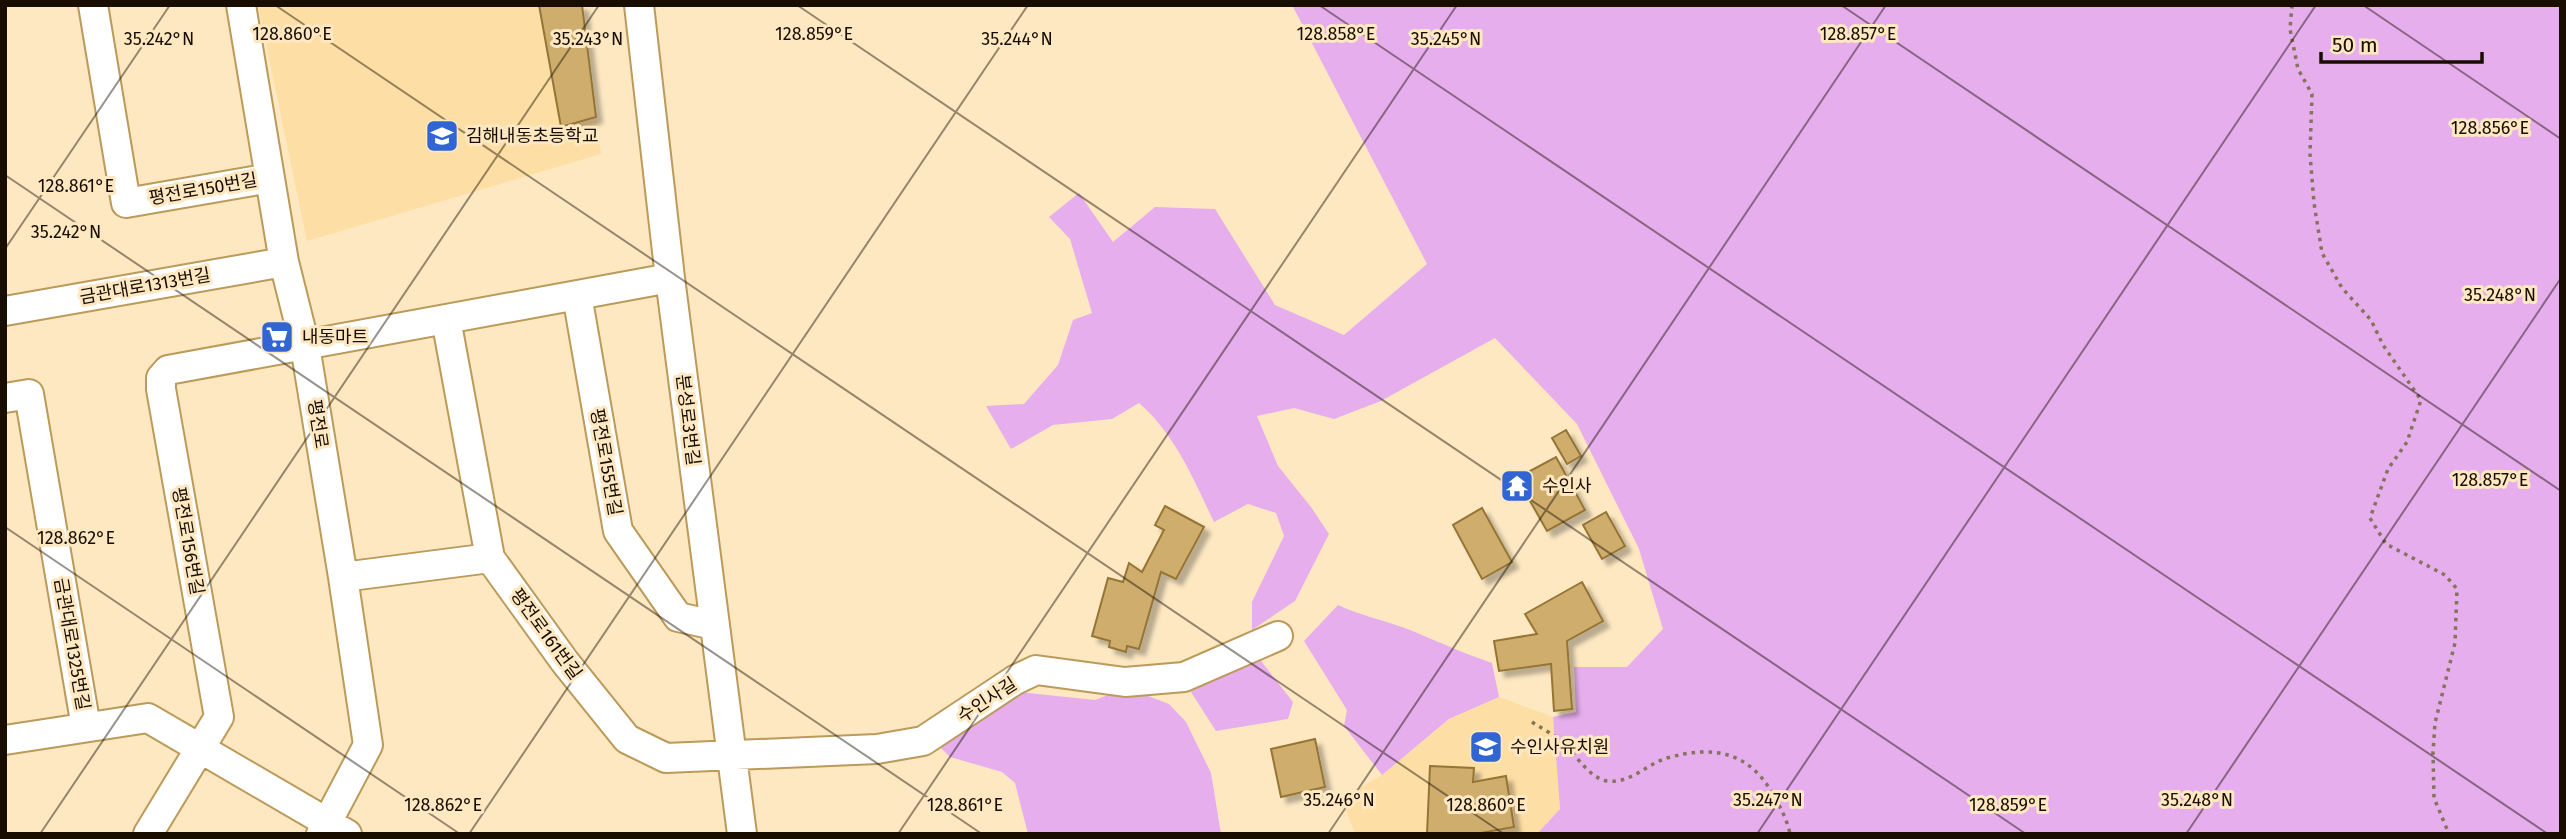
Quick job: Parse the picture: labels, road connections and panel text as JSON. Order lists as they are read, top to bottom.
{
  "streets": {
    "street": [
      "평전로150번길",
      "금관대로1313번길",
      "분성로3번길",
      "평전로",
      "평전로155번길",
      "평전로156번길",
      "평전로161번길",
      "금관대로1325번길",
      "수인사길"
    ]
  },
  "crossings": [
    ["평전로150번길", "평전로"],
    ["금관대로1313번길", "평전로"],
    ["분성로3번길", "평전로155번길"],
    ["분성로3번길", "평전로161번길"],
    ["분성로3번길", "수인사길"],
    ["평전로", "평전로156번길"],
    ["평전로", "금관대로1325번길"],
    ["평전로156번길", "금관대로1325번길"],
    ["평전로161번길", "수인사길"]
  ],
  "places": {
    "school or university": ["김해내동초등학교", "수인사유치원"],
    "supermarket": ["내동마트"],
    "temple": ["수인사"]
  },
  "scale_bar": "50 m",
  "coordinates": [
    "128.858°E",
    "128.857°E",
    "128.860°E",
    "128.859°E",
    "35.242°N",
    "35.243°N",
    "35.244°N",
    "35.245°N",
    "128.856°E",
    "128.861°E",
    "35.248°N",
    "128.862°E",
    "35.246°N",
    "35.247°N"
  ]
}
